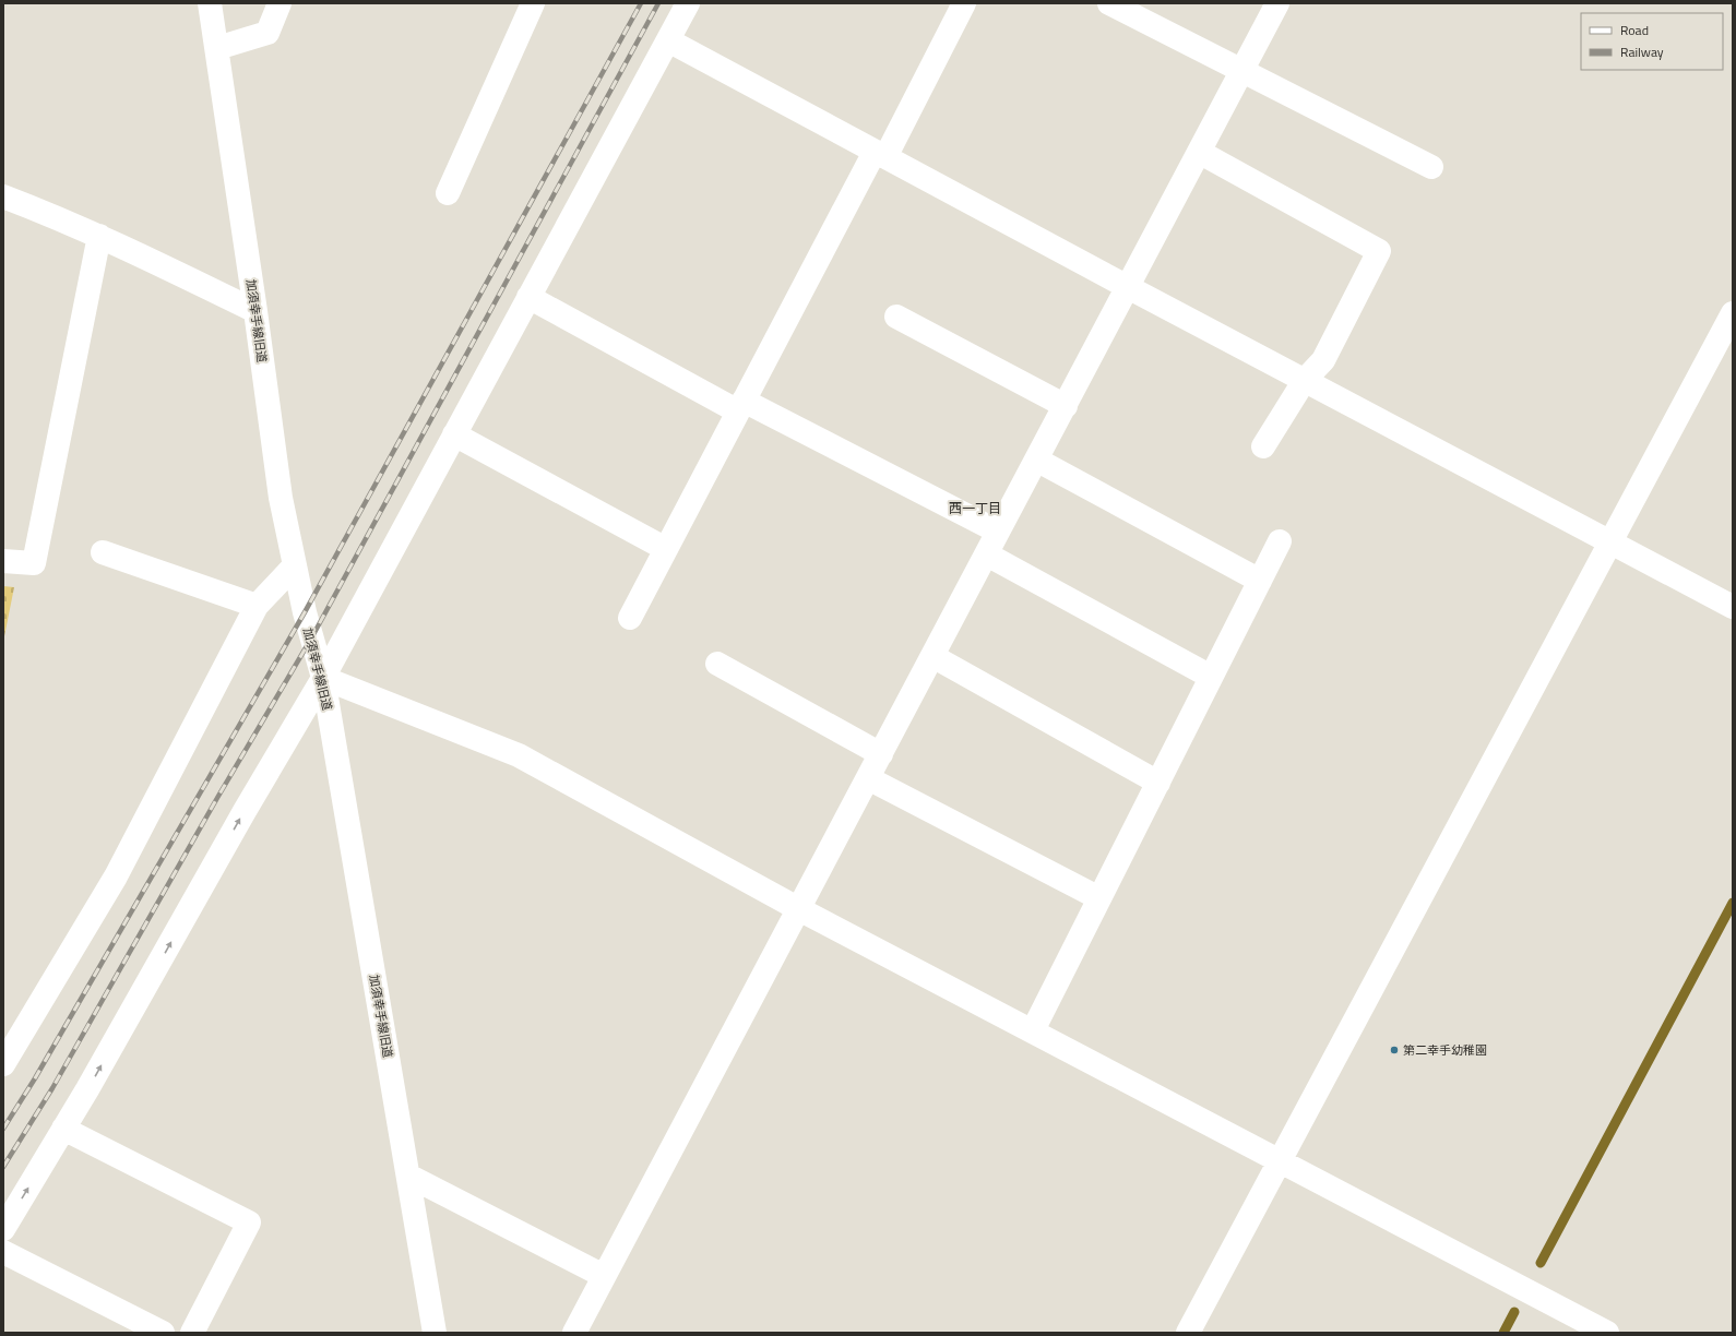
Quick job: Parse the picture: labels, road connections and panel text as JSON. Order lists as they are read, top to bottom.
{
  "streets": {
    "street": ["加須幸手線旧道"]
  },
  "districts": ["西一丁目"],
  "places": ["第二幸手幼稚園"],
  "legend": ["Road", "Railway"]
}
